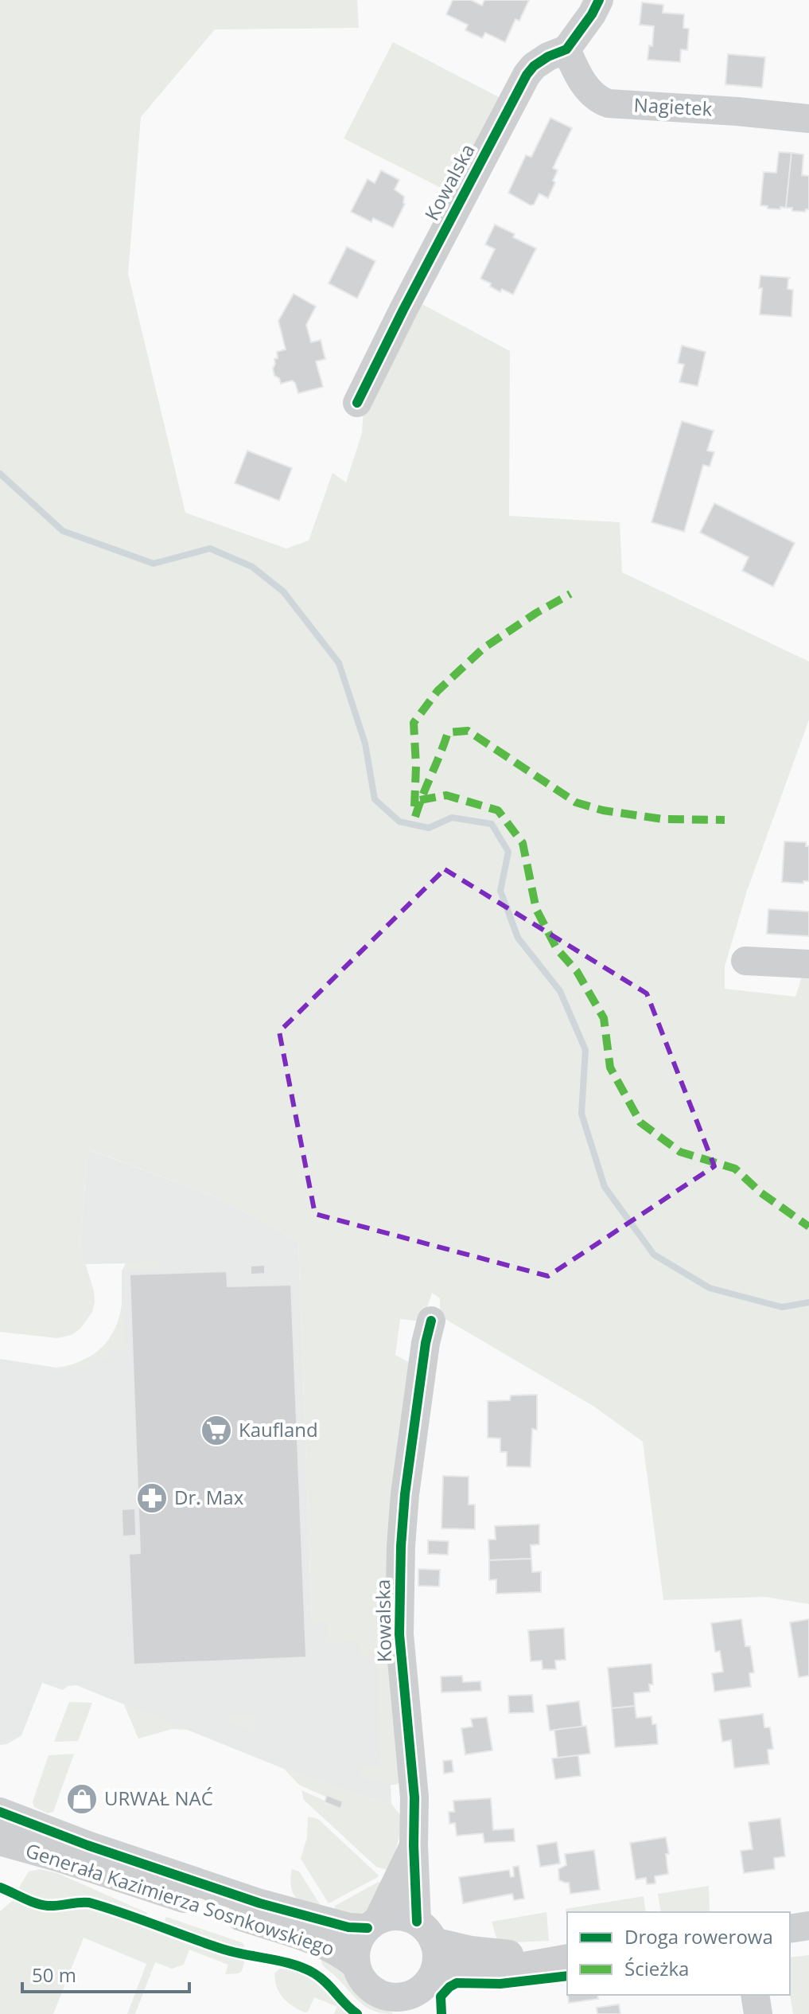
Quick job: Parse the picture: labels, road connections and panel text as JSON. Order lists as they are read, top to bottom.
{
  "streets": {
    "street": ["Nagietek", "Kowalska", "Generała Kazimierza Sosnkowskiego"]
  },
  "crossings": [
    ["Nagietek", "Kowalska"],
    ["Kowalska", "Generała Kazimierza Sosnkowskiego"]
  ],
  "places": {
    "supermarket": ["Kaufland"],
    "pharmacy": ["Dr. Max"],
    "shop": ["URWAŁ NAĆ"]
  },
  "legend": ["Droga rowerowa", "Ścieżka"],
  "scale_bar": "50 m"
}
